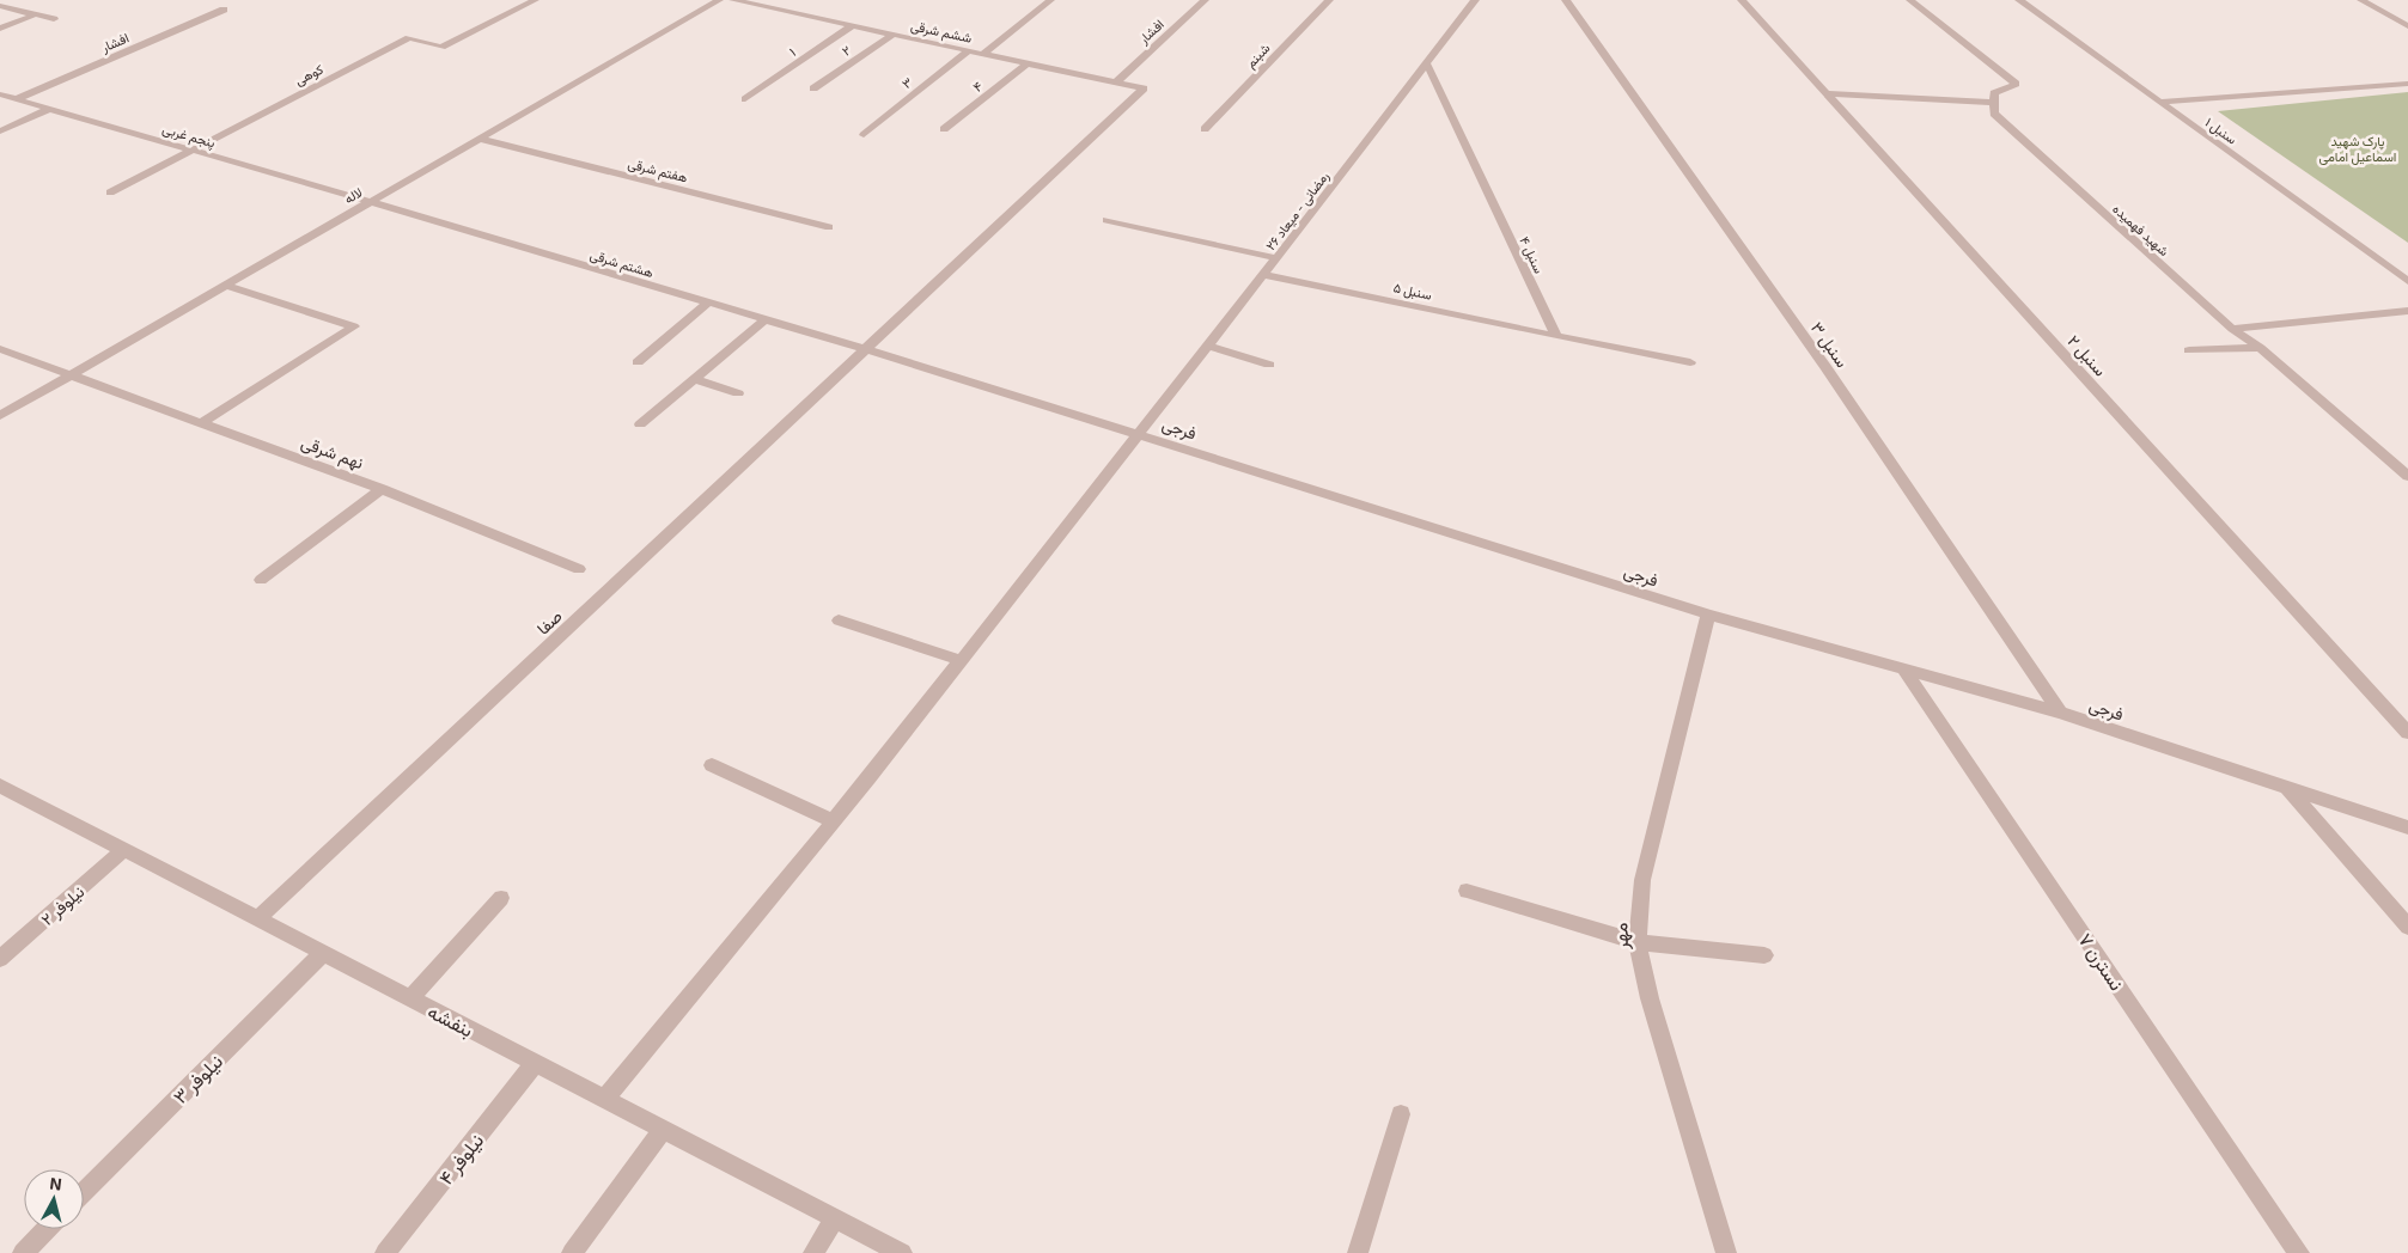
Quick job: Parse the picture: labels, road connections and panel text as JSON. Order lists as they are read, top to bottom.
{
  "streets": {
    "street": [
      "ششم شرقی",
      "افشار",
      "۲",
      "۱",
      "شبنم",
      "کوهی",
      "۳",
      "۴",
      "سنبل ۱",
      "پنجم غربی",
      "هفتم شرقی",
      "لاله",
      "رمضانی - میعاد ۲۶",
      "شهید فهمیده",
      "سنبل ۴",
      "هشتم شرقی",
      "سنبل ۵",
      "سنبل ۳",
      "سنبل ۲",
      "فرجی",
      "نهم شرقی",
      "صفا",
      "نیلوفر ۲",
      "مهر",
      "نسترن ۷",
      "بنفشه",
      "نیلوفر ۳",
      "نیلوفر ۴"
    ]
  },
  "crossings": [
    ["ششم شرقی", "افشار"],
    ["ششم شرقی", "۲"],
    ["ششم شرقی", "۱"],
    ["ششم شرقی", "۳"],
    ["ششم شرقی", "۴"],
    ["ششم شرقی", "صفا"],
    ["افشار", "پنجم غربی"],
    ["کوهی", "پنجم غربی"],
    ["پنجم غربی", "لاله"],
    ["پنجم غربی", "هشتم شرقی"],
    ["هفتم شرقی", "لاله"],
    ["لاله", "هشتم شرقی"],
    ["لاله", "نهم شرقی"],
    ["رمضانی - میعاد ۲۶", "سنبل ۴"],
    ["رمضانی - میعاد ۲۶", "سنبل ۵"],
    ["رمضانی - میعاد ۲۶", "فرجی"],
    ["رمضانی - میعاد ۲۶", "بنفشه"],
    ["سنبل ۴", "سنبل ۵"],
    ["هشتم شرقی", "فرجی"],
    ["هشتم شرقی", "صفا"],
    ["سنبل ۳", "فرجی"],
    ["فرجی", "صفا"],
    ["فرجی", "مهر"],
    ["فرجی", "نسترن ۷"],
    ["صفا", "بنفشه"],
    ["نیلوفر ۲", "بنفشه"],
    ["بنفشه", "نیلوفر ۳"],
    ["بنفشه", "نیلوفر ۴"]
  ],
  "parks": ["پارک شهید اسماعیل امامی"],
  "north": "top"
}
